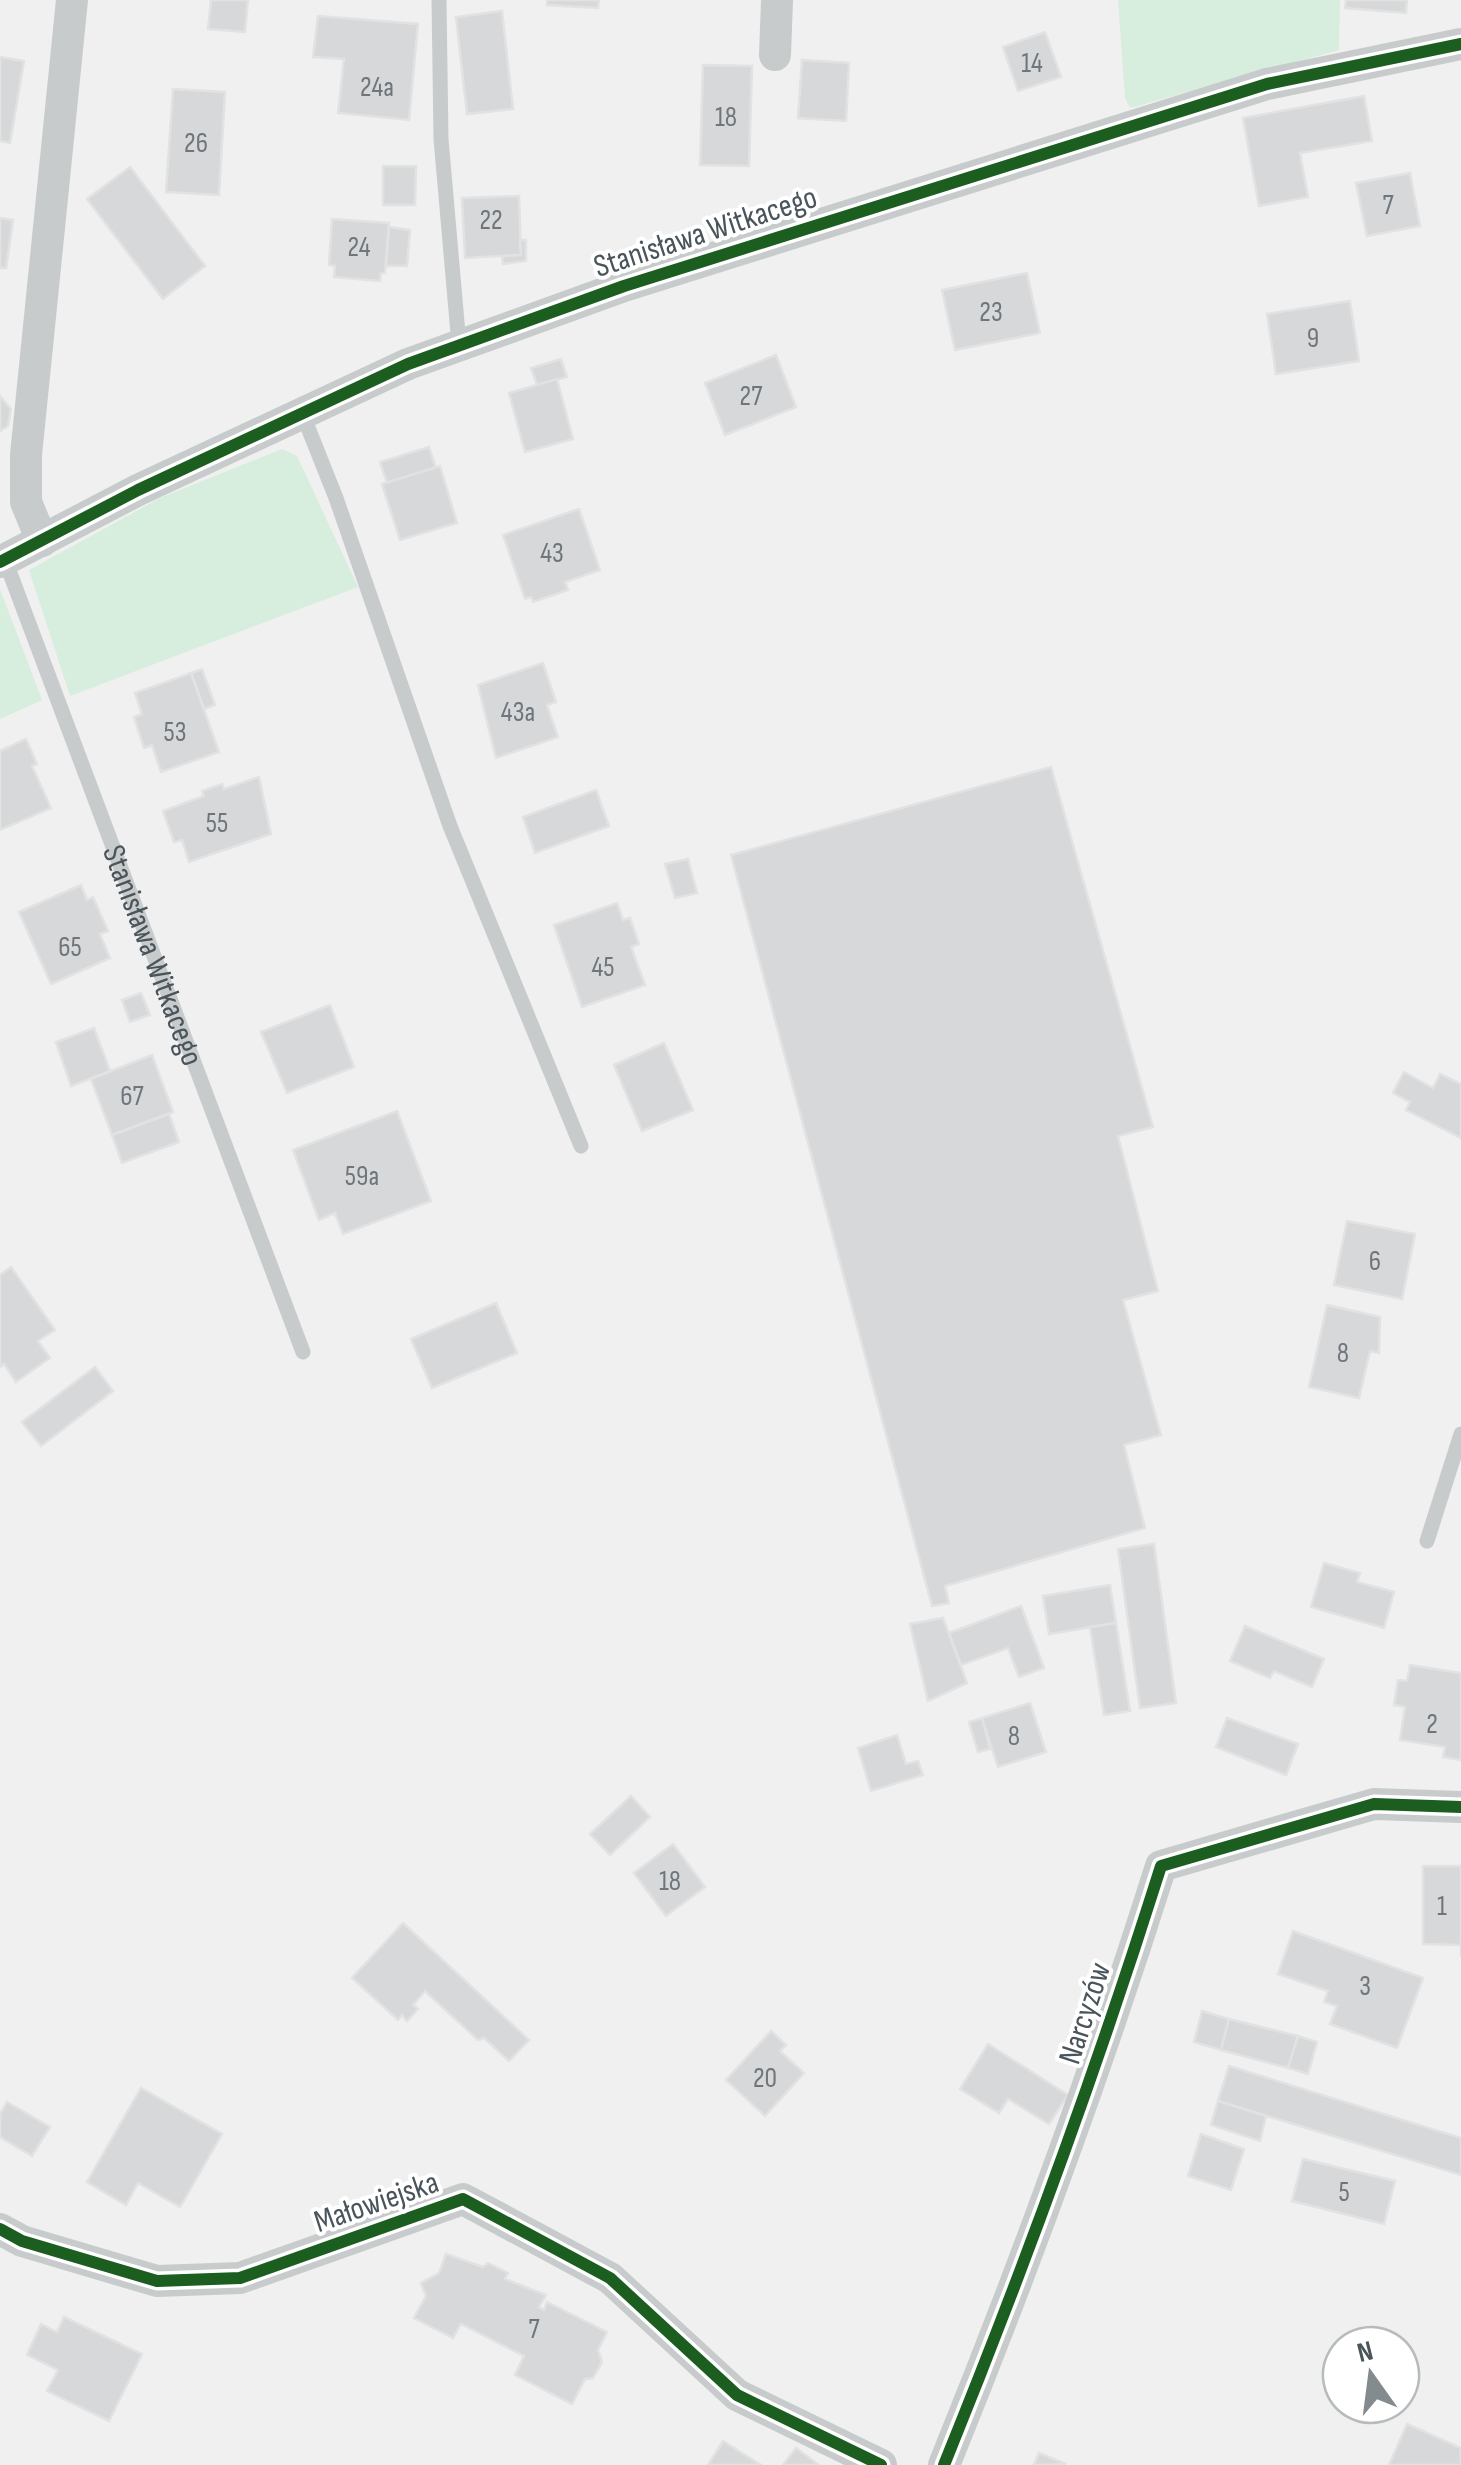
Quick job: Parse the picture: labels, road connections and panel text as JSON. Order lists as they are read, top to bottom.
{
  "streets": {
    "street": ["Stanisława Witkacego", "Narcyzów", "Małowiejska"]
  },
  "house_numbers": [
    "14",
    "24a",
    "18",
    "26",
    "7",
    "22",
    "24",
    "23",
    "9",
    "27",
    "43",
    "43a",
    "53",
    "55",
    "65",
    "45",
    "67",
    "59a",
    "6",
    "8",
    "2",
    "8",
    "18",
    "1",
    "3",
    "20",
    "5",
    "7"
  ],
  "north": "top"
}
